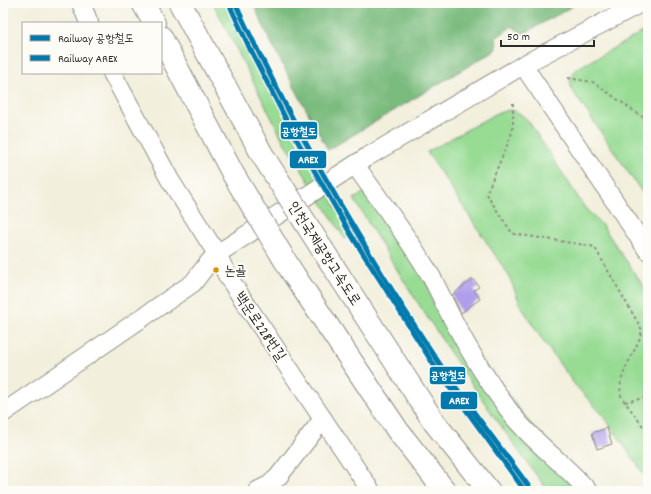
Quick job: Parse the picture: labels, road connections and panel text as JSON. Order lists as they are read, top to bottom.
{
  "streets": {
    "highway": ["인천국제공항고속도로"],
    "street": ["백운로228번길"]
  },
  "places": ["논골"],
  "lines": ["rail line 공항철도", "rail line AREX"],
  "legend": ["Railway 공항철도", "Railway AREX"],
  "scale_bar": "50 m"
}
